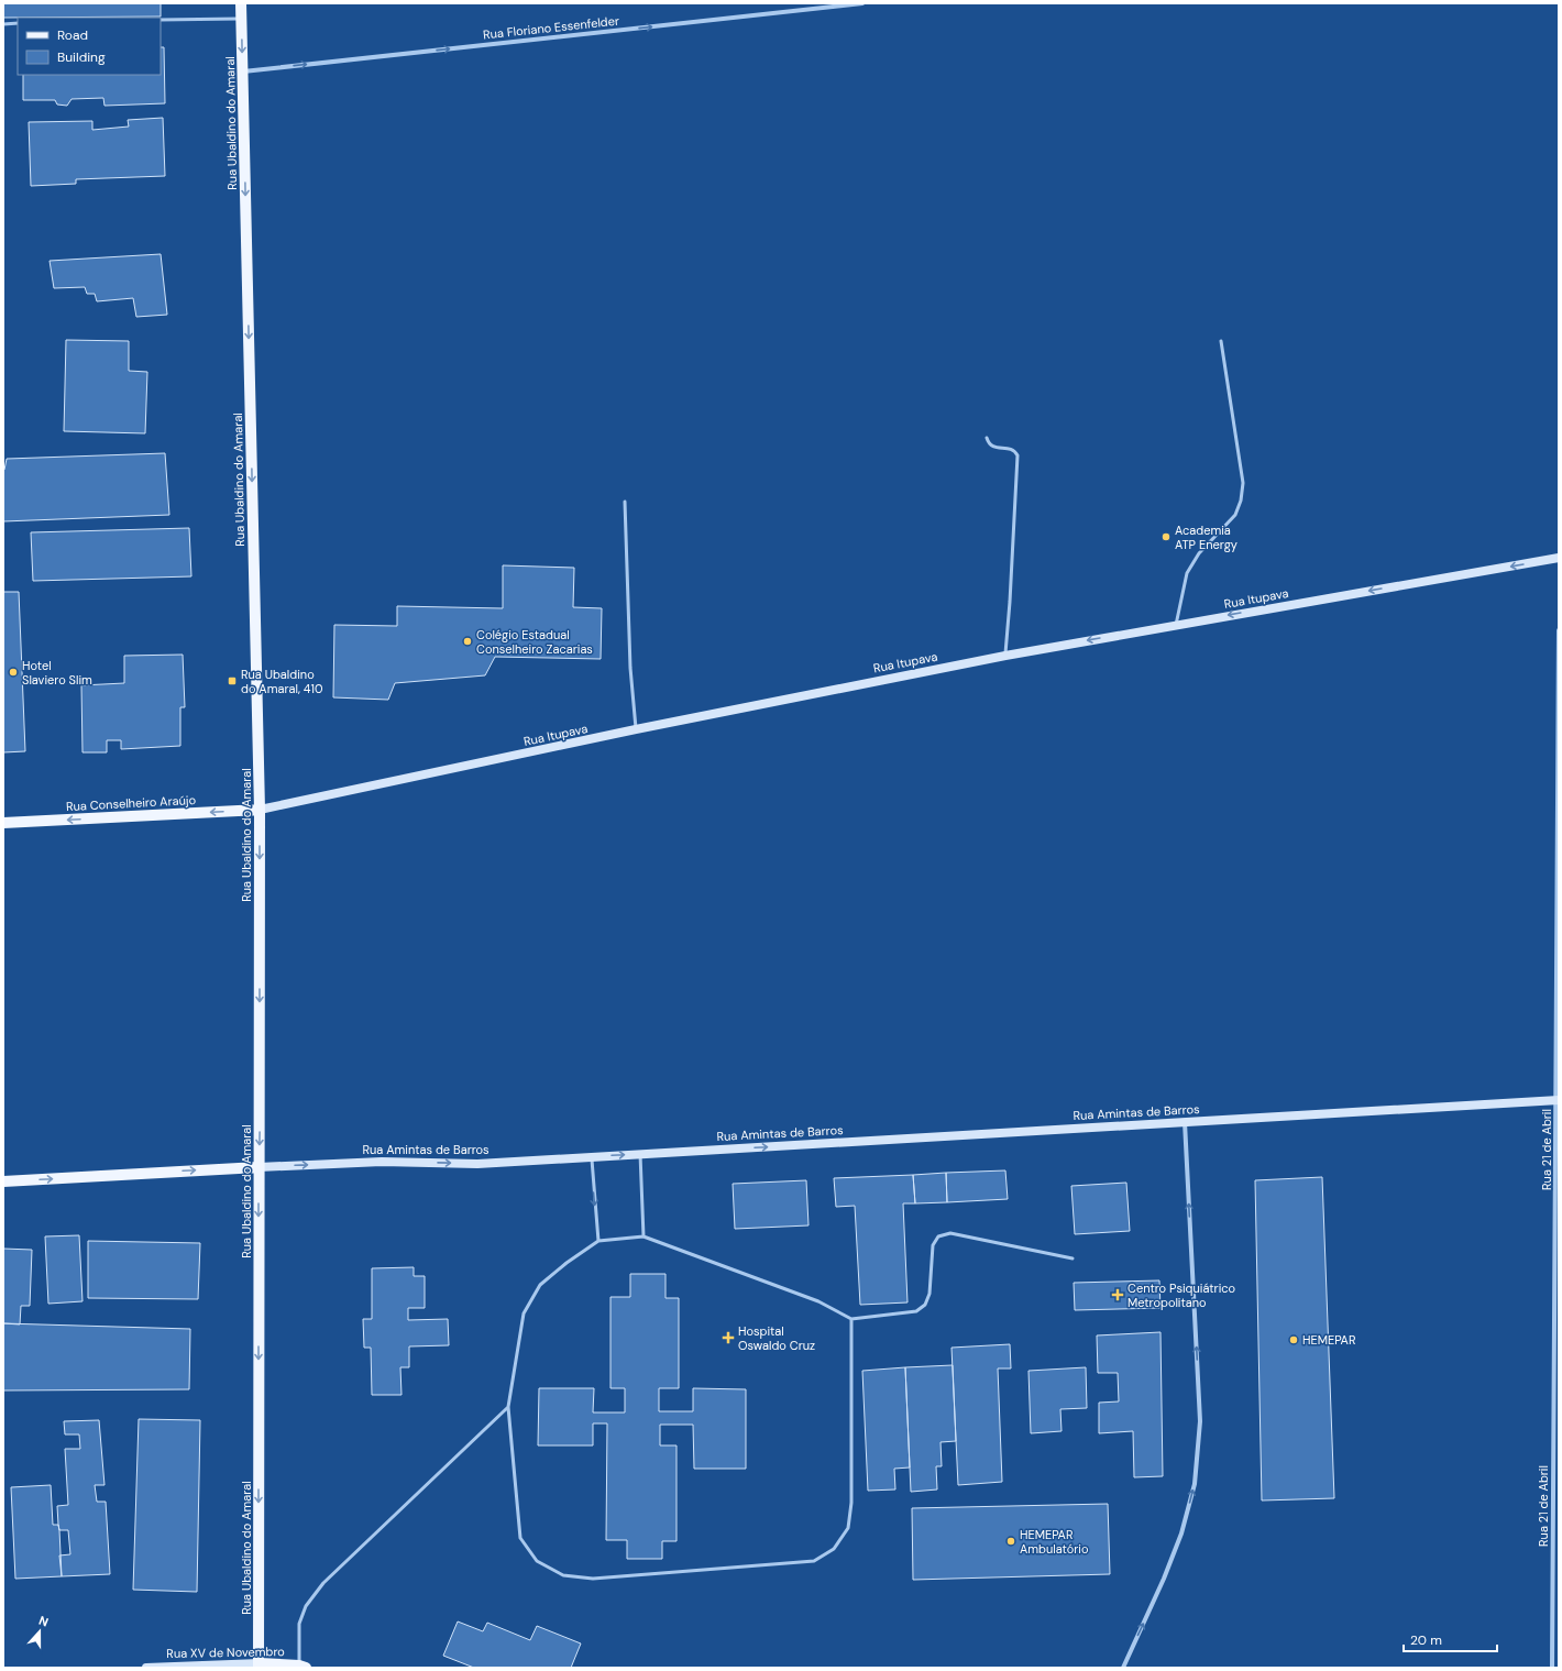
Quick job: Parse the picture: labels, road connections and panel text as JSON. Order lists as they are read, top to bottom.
{
  "streets": {
    "main road": [
      "Rua Ubaldino do Amaral",
      "Rua Itupava",
      "Rua Conselheiro Araújo",
      "Rua Amintas de Barros",
      "Rua XV de Novembro"
    ],
    "street": ["Rua Floriano Essenfelder", "Rua 21 de Abril"]
  },
  "crossings": [
    ["Rua Floriano Essenfelder", "Rua Ubaldino do Amaral"],
    ["Rua Ubaldino do Amaral", "Rua Itupava"],
    ["Rua Ubaldino do Amaral", "Rua Conselheiro Araújo"],
    ["Rua Ubaldino do Amaral", "Rua Amintas de Barros"],
    ["Rua Ubaldino do Amaral", "Rua XV de Novembro"],
    ["Rua Itupava", "Rua Conselheiro Araújo"],
    ["Rua Amintas de Barros", "Rua 21 de Abril"]
  ],
  "one_way": [
    "Rua Floriano Essenfelder",
    "Rua Ubaldino do Amaral",
    "Rua Itupava",
    "Rua Conselheiro Araújo",
    "Rua Amintas de Barros"
  ],
  "places": {
    "other": [
      "Academia ATP Energy",
      "Colégio Estadual Conselheiro Zacarias",
      "Hotel Slaviero Slim",
      "HEMEPAR",
      "HEMEPAR Ambulatório"
    ],
    "transit": ["Rua Ubaldino do Amaral, 410"],
    "health": ["Centro Psiquiátrico Metropolitano", "Hospital Oswaldo Cruz"]
  },
  "legend": ["Road", "Building"],
  "scale_bar": "20 m",
  "north": "top"
}
